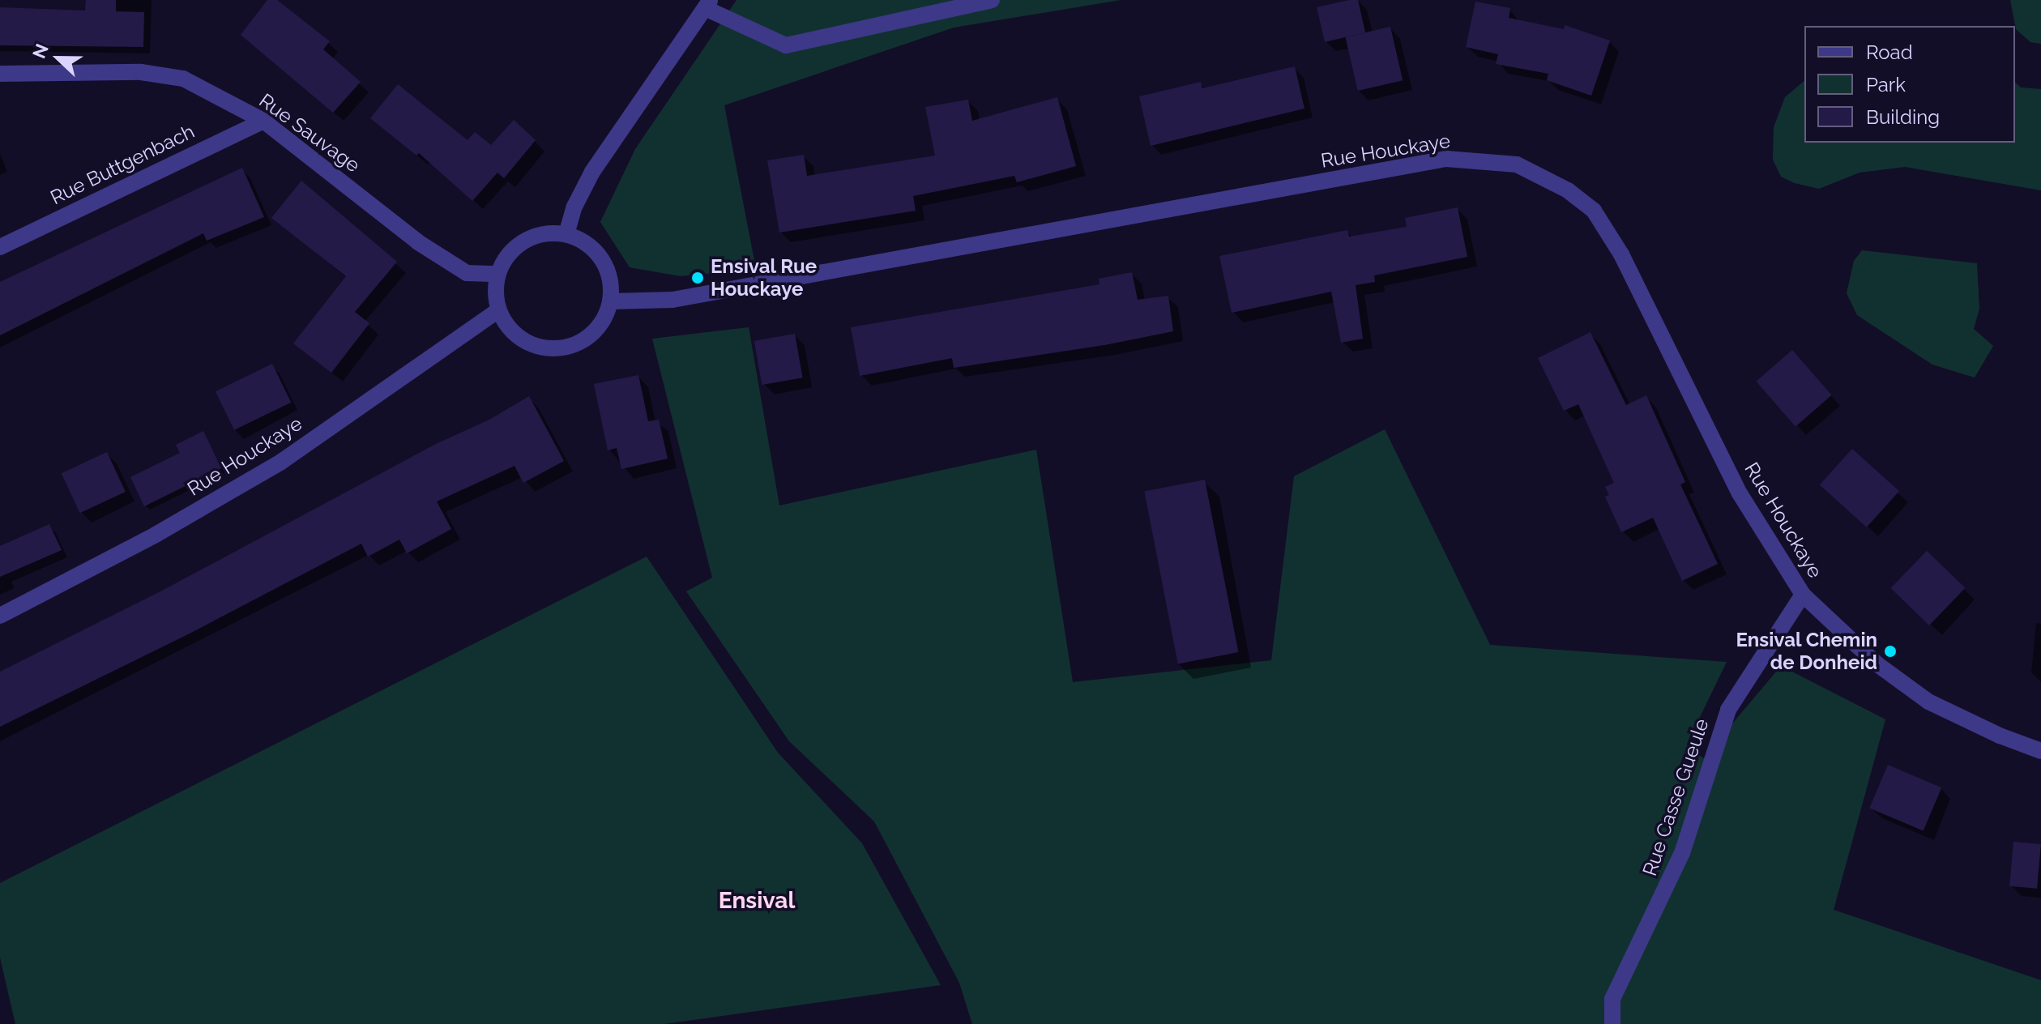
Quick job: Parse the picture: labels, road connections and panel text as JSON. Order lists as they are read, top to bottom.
{
  "streets": {
    "street": [
      "Rue Sauvage",
      "Rue Houckaye",
      "Rue Buttgenbach",
      "Rue Casse Gueule"
    ]
  },
  "crossings": [
    ["Rue Sauvage", "Rue Houckaye"],
    ["Rue Sauvage", "Rue Buttgenbach"],
    ["Rue Houckaye", "Rue Casse Gueule"]
  ],
  "districts": ["Ensival"],
  "places": ["Ensival Rue Houckaye", "Ensival Chemin de Donheid"],
  "legend": ["Road", "Park", "Building"],
  "north": "left"
}
